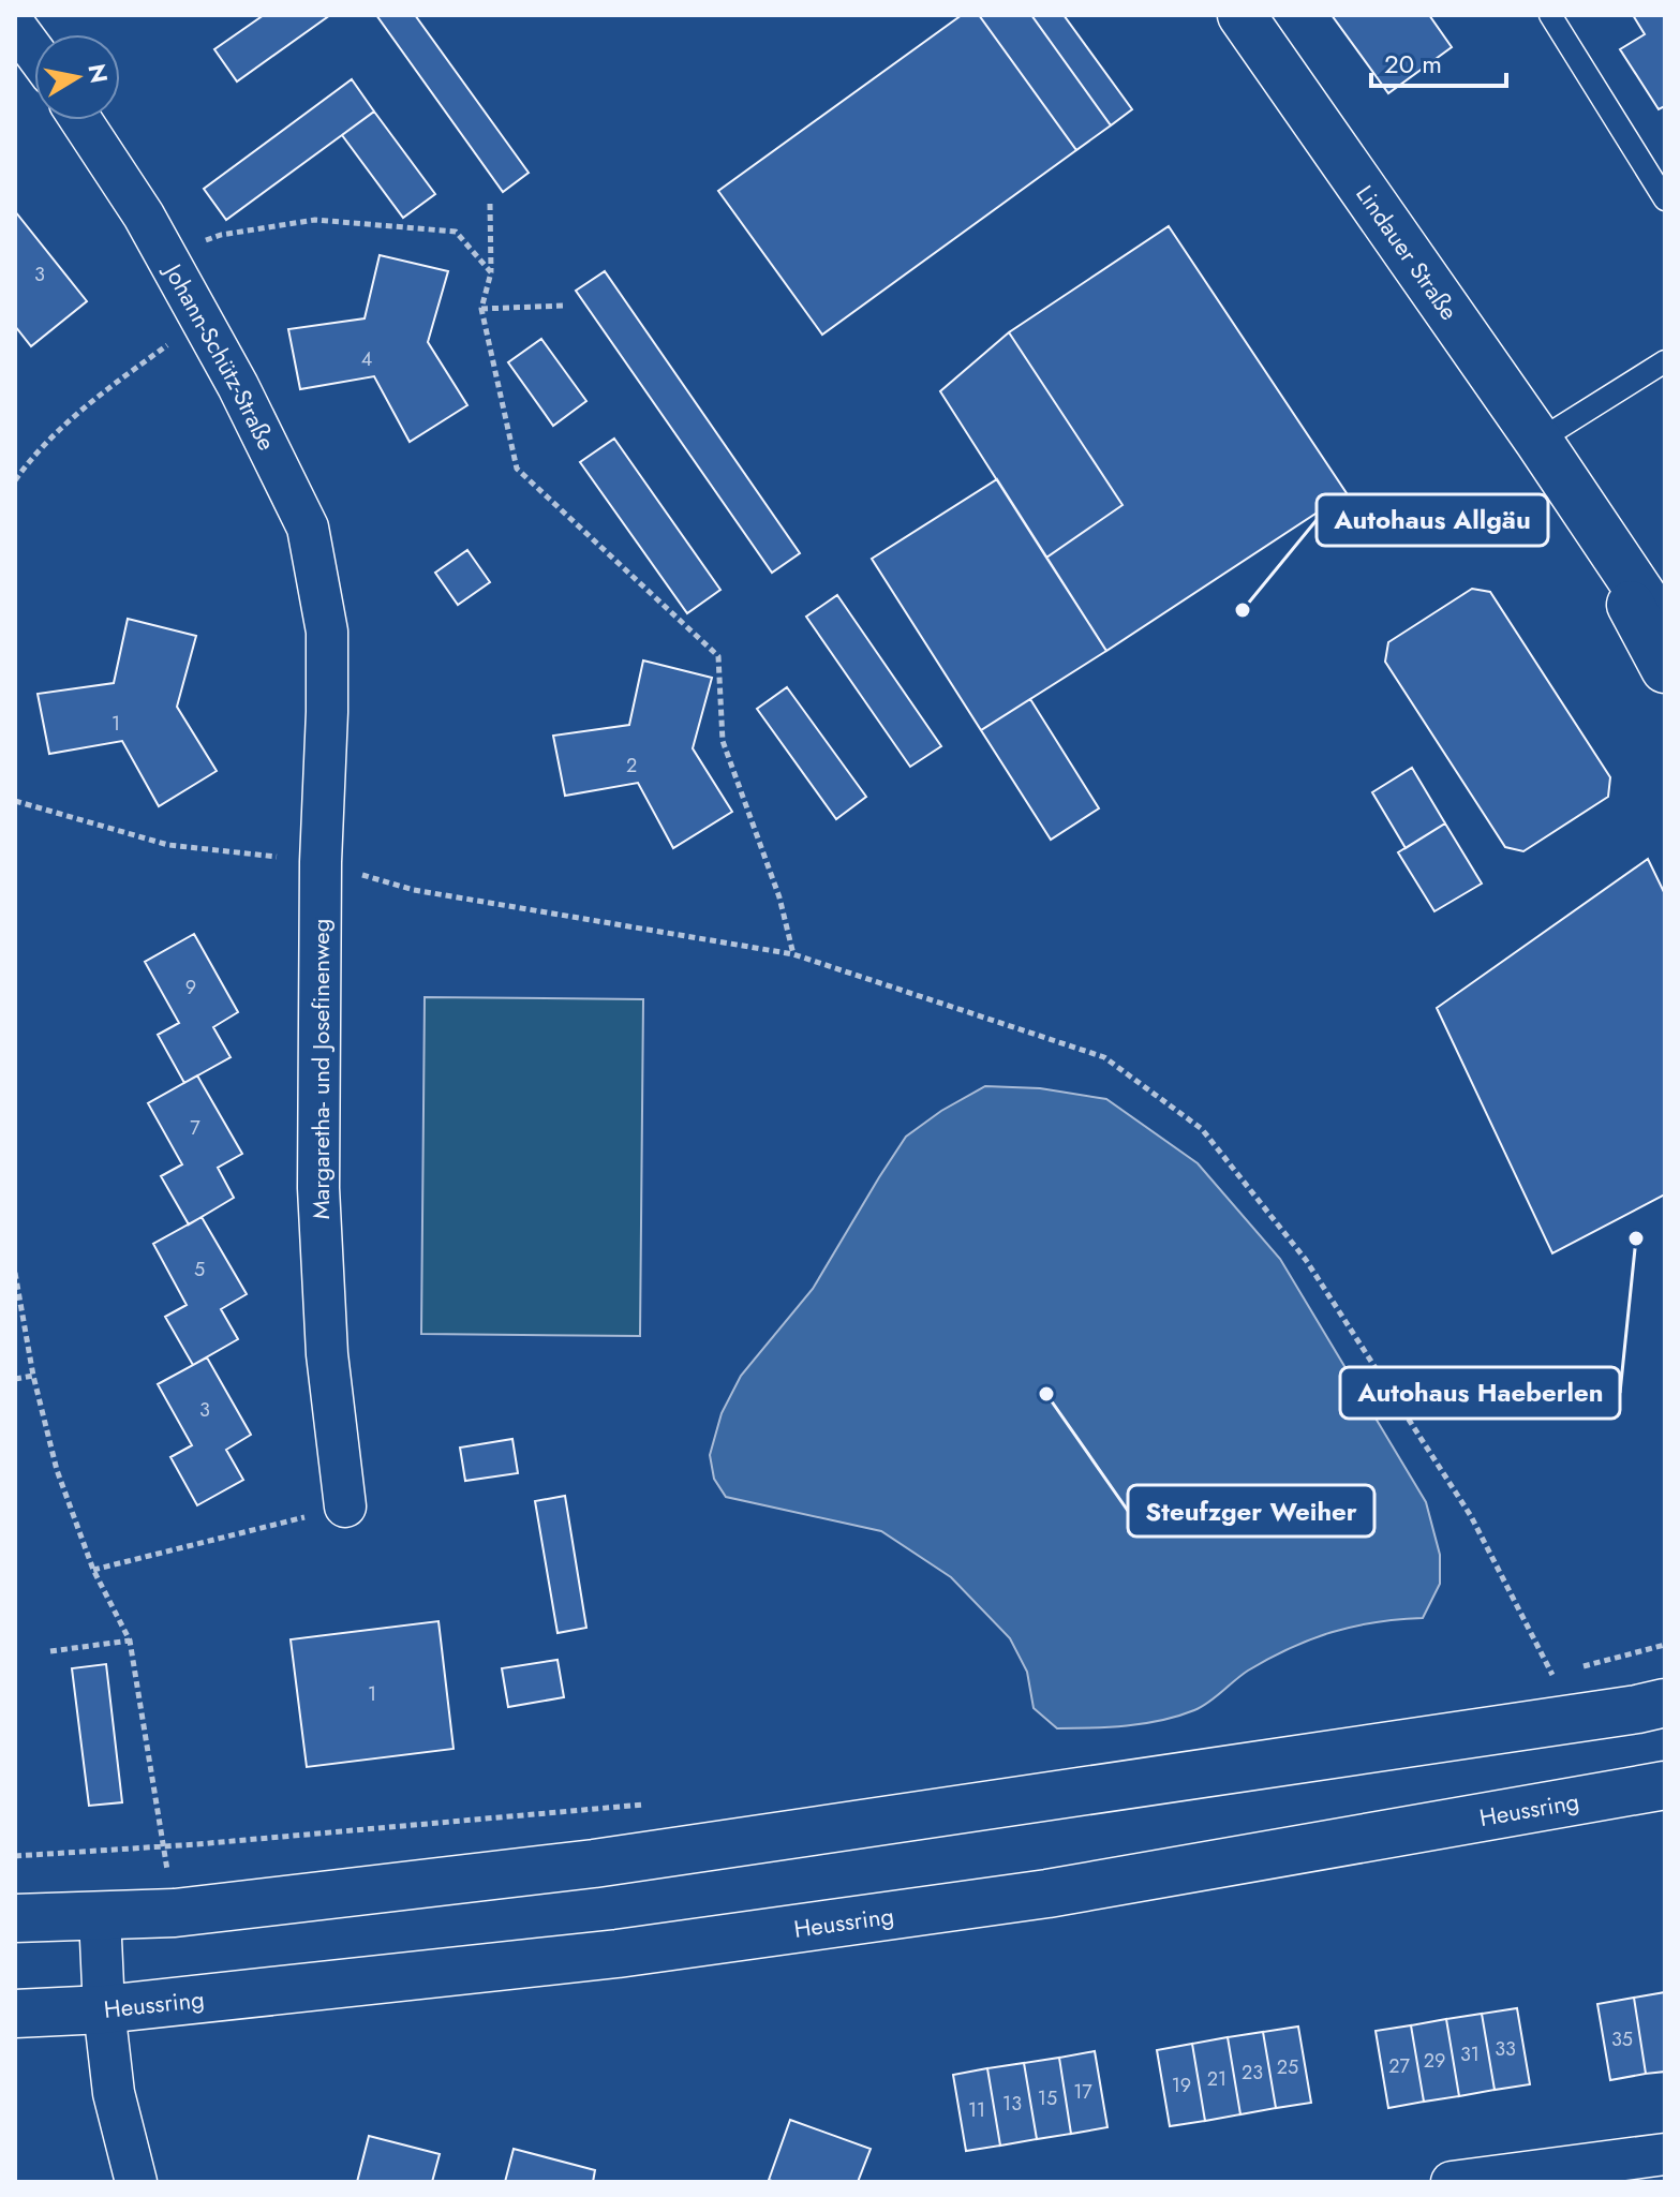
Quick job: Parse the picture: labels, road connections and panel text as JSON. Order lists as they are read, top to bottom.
{
  "streets": {
    "main road": ["Lindauer Straße", "Heussring"],
    "street": ["Johann-Schütz-Straße", "Margaretha- und Josefinenweg"]
  },
  "crossings": [
    ["Johann-Schütz-Straße", "Margaretha- und Josefinenweg"]
  ],
  "places": ["Autohaus Allgäu", "Autohaus Haeberlen", "Steufzger Weiher"],
  "house_numbers": [
    "3",
    "4",
    "1",
    "2",
    "9",
    "7",
    "5",
    "3",
    "1",
    "35",
    "33",
    "31",
    "29",
    "27",
    "25",
    "23",
    "21",
    "19",
    "17",
    "15",
    "13",
    "11"
  ],
  "scale_bar": "20 m",
  "north": "right"
}
